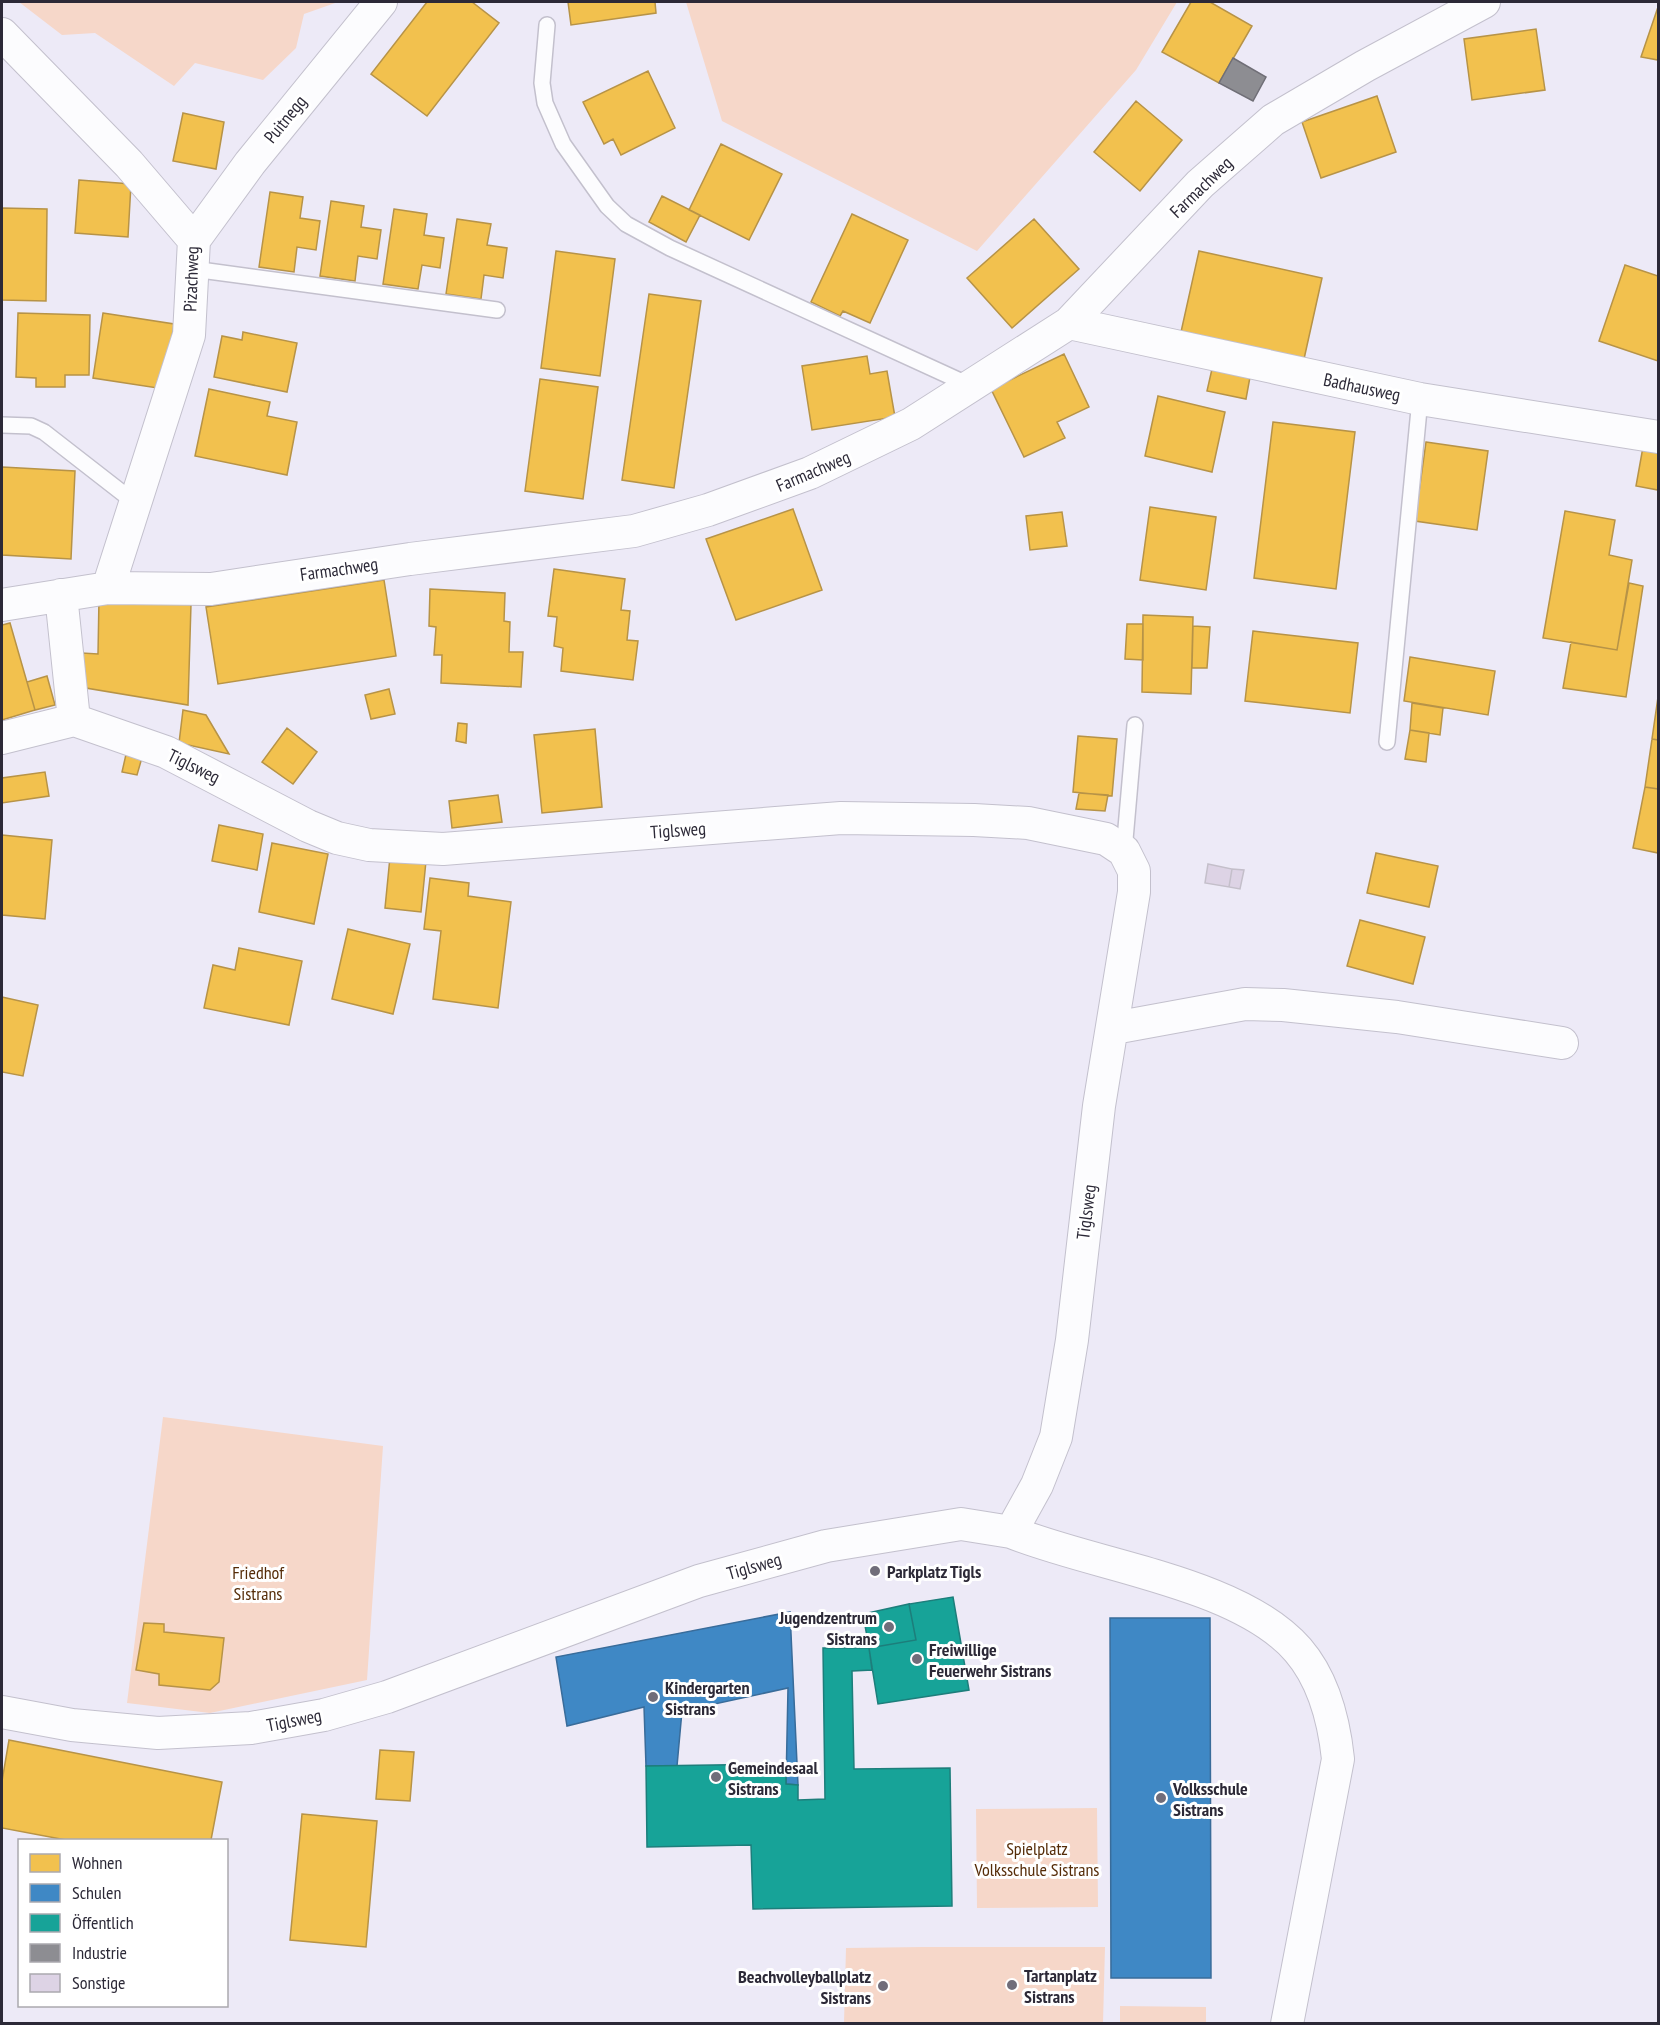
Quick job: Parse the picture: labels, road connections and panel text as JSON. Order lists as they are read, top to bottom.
{
  "streets": {
    "street": [
      "Puitnegg",
      "Farmachweg",
      "Pizachweg",
      "Badhausweg",
      "Tiglsweg"
    ]
  },
  "crossings": [
    ["Puitnegg", "Pizachweg"],
    ["Farmachweg", "Pizachweg"],
    ["Farmachweg", "Badhausweg"]
  ],
  "parks": ["Friedhof Sistrans", "Spielplatz Volksschule Sistrans"],
  "places": [
    "Parkplatz Tigls",
    "Jugendzentrum Sistrans",
    "Freiwillige Feuerwehr Sistrans",
    "Kindergarten Sistrans",
    "Gemeindesaal Sistrans",
    "Volksschule Sistrans",
    "Tartanplatz Sistrans",
    "Beachvolleyballplatz Sistrans"
  ],
  "legend": [
    "Wohnen",
    "Schulen",
    "Öffentlich",
    "Industrie",
    "Sonstige"
  ]
}
